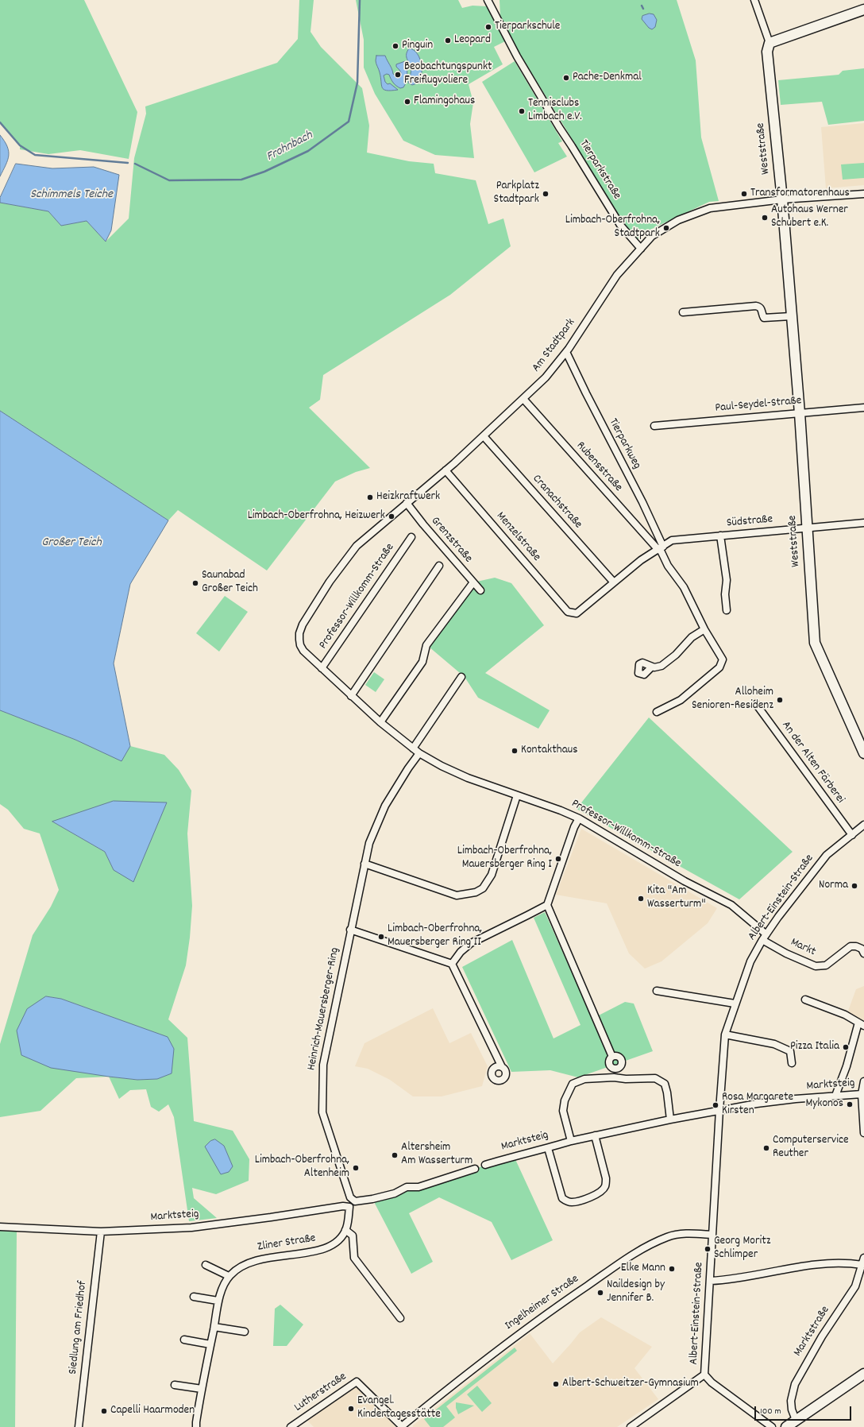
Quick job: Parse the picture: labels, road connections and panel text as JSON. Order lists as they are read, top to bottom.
{
  "streets": {
    "main road": ["Weststraße"],
    "street": [
      "Tierparkstraße",
      "Am Stadtpark",
      "Paul-Seydel-Straße",
      "Tierparkweg",
      "Rubensstraße",
      "Cranachstraße",
      "Südstraße",
      "Menzelstraße",
      "Grenzstraße",
      "Professor-Willkomm-Straße",
      "An der Alten Färberei",
      "Albert-Einstein-Straße",
      "Markt",
      "Heinrich-Mauersberger-Ring",
      "Marktsteig",
      "Zliner Straße",
      "Ingelheimer Straße",
      "Siedlung am Friedhof",
      "Marktstraße",
      "Lutherstraße"
    ]
  },
  "crossings": [
    ["Weststraße", "Am Stadtpark"],
    ["Weststraße", "Paul-Seydel-Straße"],
    ["Weststraße", "Südstraße"],
    ["Tierparkstraße", "Am Stadtpark"],
    ["Am Stadtpark", "Tierparkweg"],
    ["Am Stadtpark", "Rubensstraße"],
    ["Am Stadtpark", "Cranachstraße"],
    ["Am Stadtpark", "Menzelstraße"],
    ["Am Stadtpark", "Grenzstraße"],
    ["Am Stadtpark", "Professor-Willkomm-Straße"],
    ["Tierparkweg", "Rubensstraße"],
    ["Tierparkweg", "Südstraße"],
    ["Rubensstraße", "Südstraße"],
    ["Cranachstraße", "Südstraße"],
    ["Südstraße", "Menzelstraße"],
    ["Professor-Willkomm-Straße", "Albert-Einstein-Straße"],
    ["Professor-Willkomm-Straße", "Markt"],
    ["Professor-Willkomm-Straße", "Heinrich-Mauersberger-Ring"],
    ["An der Alten Färberei", "Albert-Einstein-Straße"],
    ["Albert-Einstein-Straße", "Markt"],
    ["Albert-Einstein-Straße", "Marktsteig"],
    ["Albert-Einstein-Straße", "Ingelheimer Straße"],
    ["Marktsteig", "Zliner Straße"],
    ["Marktsteig", "Siedlung am Friedhof"],
    ["Ingelheimer Straße", "Lutherstraße"]
  ],
  "water": ["Frohnbach", "Schimmels Teiche", "Großer Teich"],
  "places": [
    "Tierparkschule",
    "Leopard",
    "Pinguin",
    "Beobachtungspunkt Freiflugvoliere",
    "Pache-Denkmal",
    "Flamingohaus",
    "Tennisclubs Limbach e.V.",
    "Parkplatz Stadtpark",
    "Transformatorenhaus",
    "Autohaus Werner Schubert e.K.",
    "Limbach-Oberfrohna, Stadtpark",
    "Heizkraftwerk",
    "Limbach-Oberfrohna, Heizwerk",
    "Saunabad Großer Teich",
    "Alloheim Senioren-Residenz",
    "Kontakthaus",
    "Limbach-Oberfrohna, Mauersberger Ring I",
    "Norma",
    "Kita \"Am Wasserturm\"",
    "Limbach-Oberfrohna, Mauersberger Ring II",
    "Pizza Italia",
    "Mykonos",
    "Rosa Margarete Kirsten",
    "Computerservice Reuther",
    "Altersheim Am Wasserturm",
    "Limbach-Oberfrohna, Altenheim",
    "Georg Moritz Schlimper",
    "Elke Mann",
    "Naildesign by Jennifer B.",
    "Albert-Schweitzer-Gymnasium",
    "Evangel. Kindertagesstätte",
    "Capelli Haarmoden"
  ],
  "scale_bar": "100 m"
}
